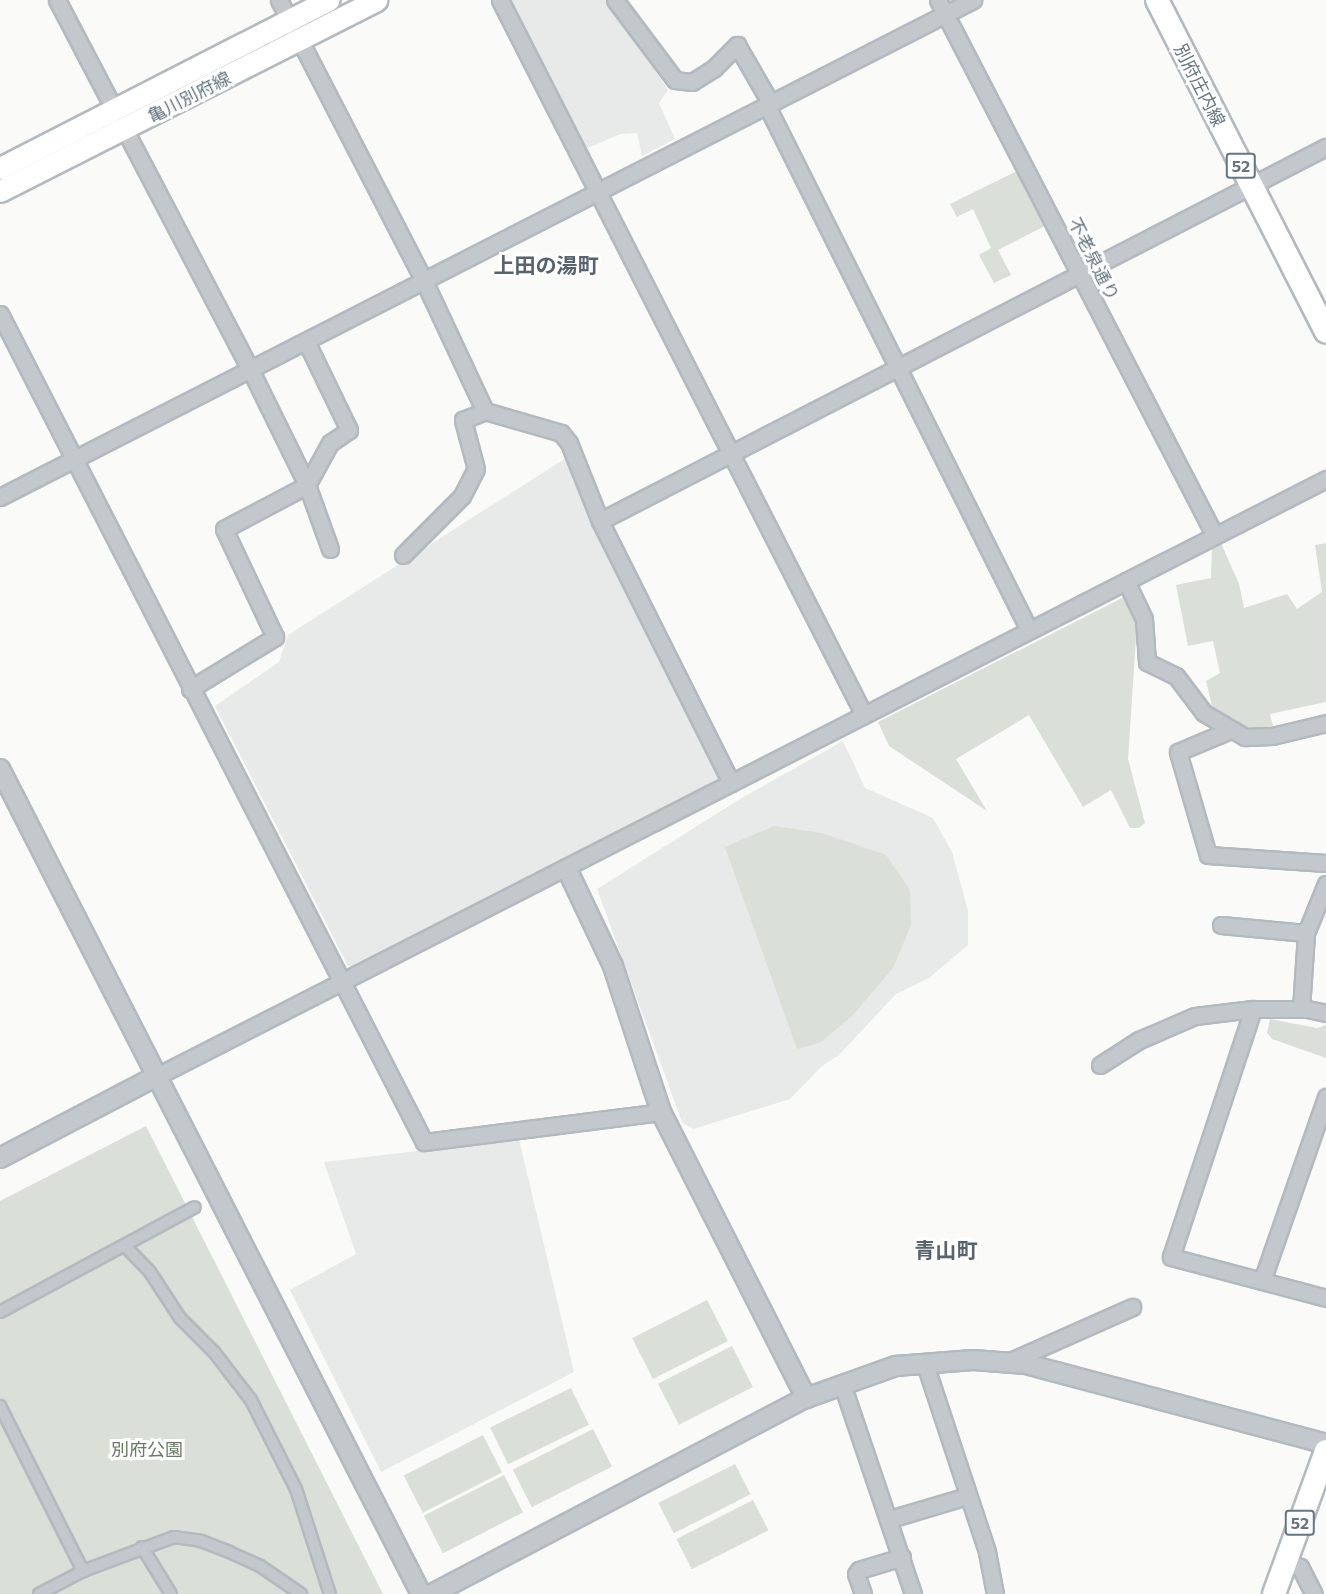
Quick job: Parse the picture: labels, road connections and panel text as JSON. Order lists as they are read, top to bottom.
{
  "streets": {
    "main road": ["別府庄内線", "亀川別府線", "52"],
    "street": ["不老泉通り"]
  },
  "districts": ["上田の湯町", "青山町"],
  "parks": ["別府公園"]
}
